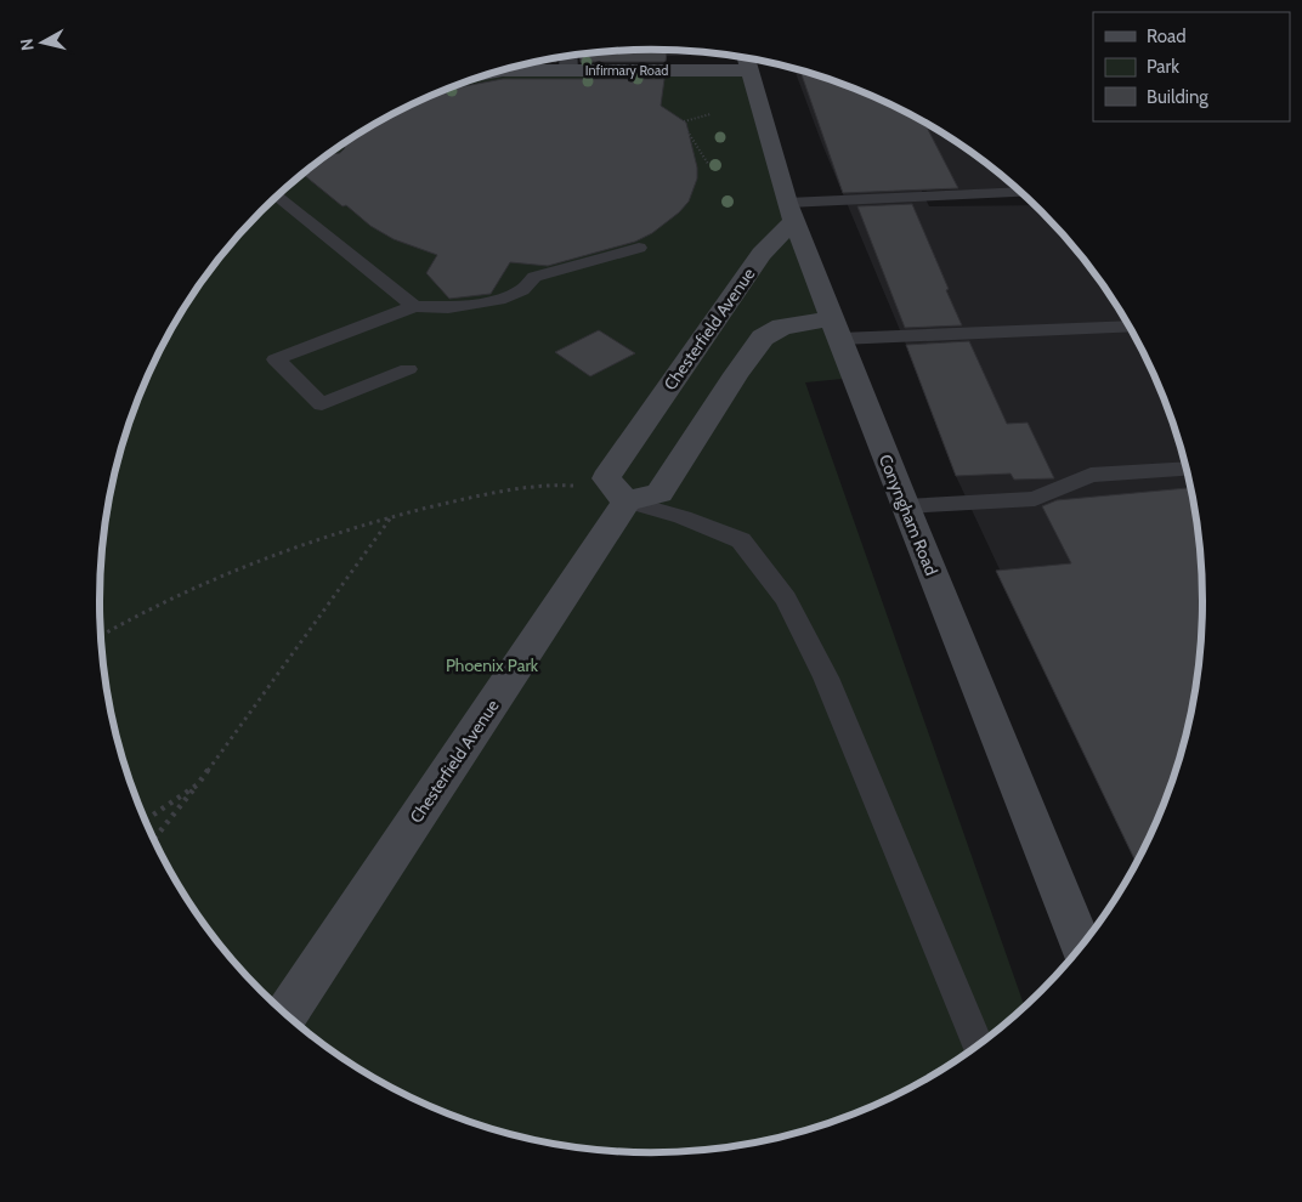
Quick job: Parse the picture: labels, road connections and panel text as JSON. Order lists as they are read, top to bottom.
{
  "streets": {
    "main road": ["Infirmary Road", "Chesterfield Avenue", "Conyngham Road"]
  },
  "crossings": [
    ["Infirmary Road", "Conyngham Road"],
    ["Chesterfield Avenue", "Conyngham Road"]
  ],
  "parks": ["Phoenix Park"],
  "legend": ["Road", "Park", "Building"],
  "north": "left"
}
